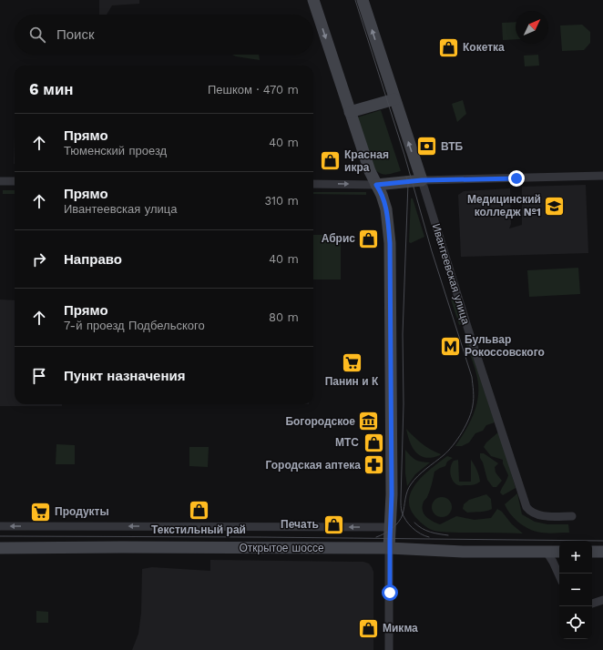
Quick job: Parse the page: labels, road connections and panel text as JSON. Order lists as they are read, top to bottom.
{
  "streets": {
    "street": ["Ивантеевская улица", "Открытое шоссе"]
  },
  "places": {
    "shop": [
      "Кокетка",
      "Красная икра",
      "Абрис",
      "МТС",
      "Текстильный рай",
      "Печать",
      "Микма"
    ],
    "bank": ["ВТБ"],
    "school or university": ["Медицинский колледж №1"],
    "metro station": ["Бульвар Рокоссовского"],
    "supermarket": ["Панин и К", "Продукты"],
    "museum": ["Богородское"],
    "pharmacy": ["Городская аптека"]
  },
  "north": "top right",
  "page": {
    "search": "Поиск",
    "heading": ["6 мин", "Пешком · 470 m"],
    "list": [
      ["Прямо", "Тюменский проезд", "40 m"],
      ["Прямо", "Ивантеевская улица", "310 m"],
      ["Направо", "40 m"],
      ["Прямо", "7-й проезд Подбельского", "80 m"],
      "Пункт назначения"
    ],
    "map_buttons": ["+", "−"]
  }
}
